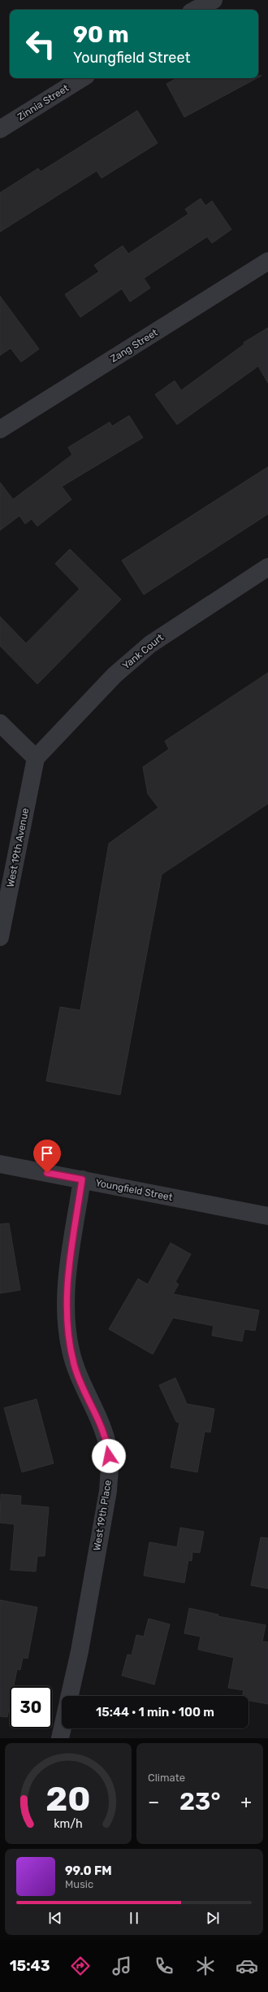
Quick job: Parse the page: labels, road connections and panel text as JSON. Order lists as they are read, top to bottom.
{
  "streets": {
    "street": [
      "Zinnia Street",
      "Zang Street",
      "Yank Court",
      "West 19th Avenue",
      "Youngfield Street",
      "West 19th Place"
    ]
  },
  "crossings": [
    ["Yank Court", "West 19th Avenue"],
    ["Youngfield Street", "West 19th Place"]
  ],
  "page": {
    "turn": ["90 m", "Youngfield Street"],
    "limit": "30",
    "trip": "15:44 · 1 min · 100 m",
    "tile": "Climate",
    "heat": ["−", "23°", "+"],
    "song": ["99.0 FM", "Music"],
    "tabs": "15:43",
    "gauge": ["20", "km/h"]
  }
}
